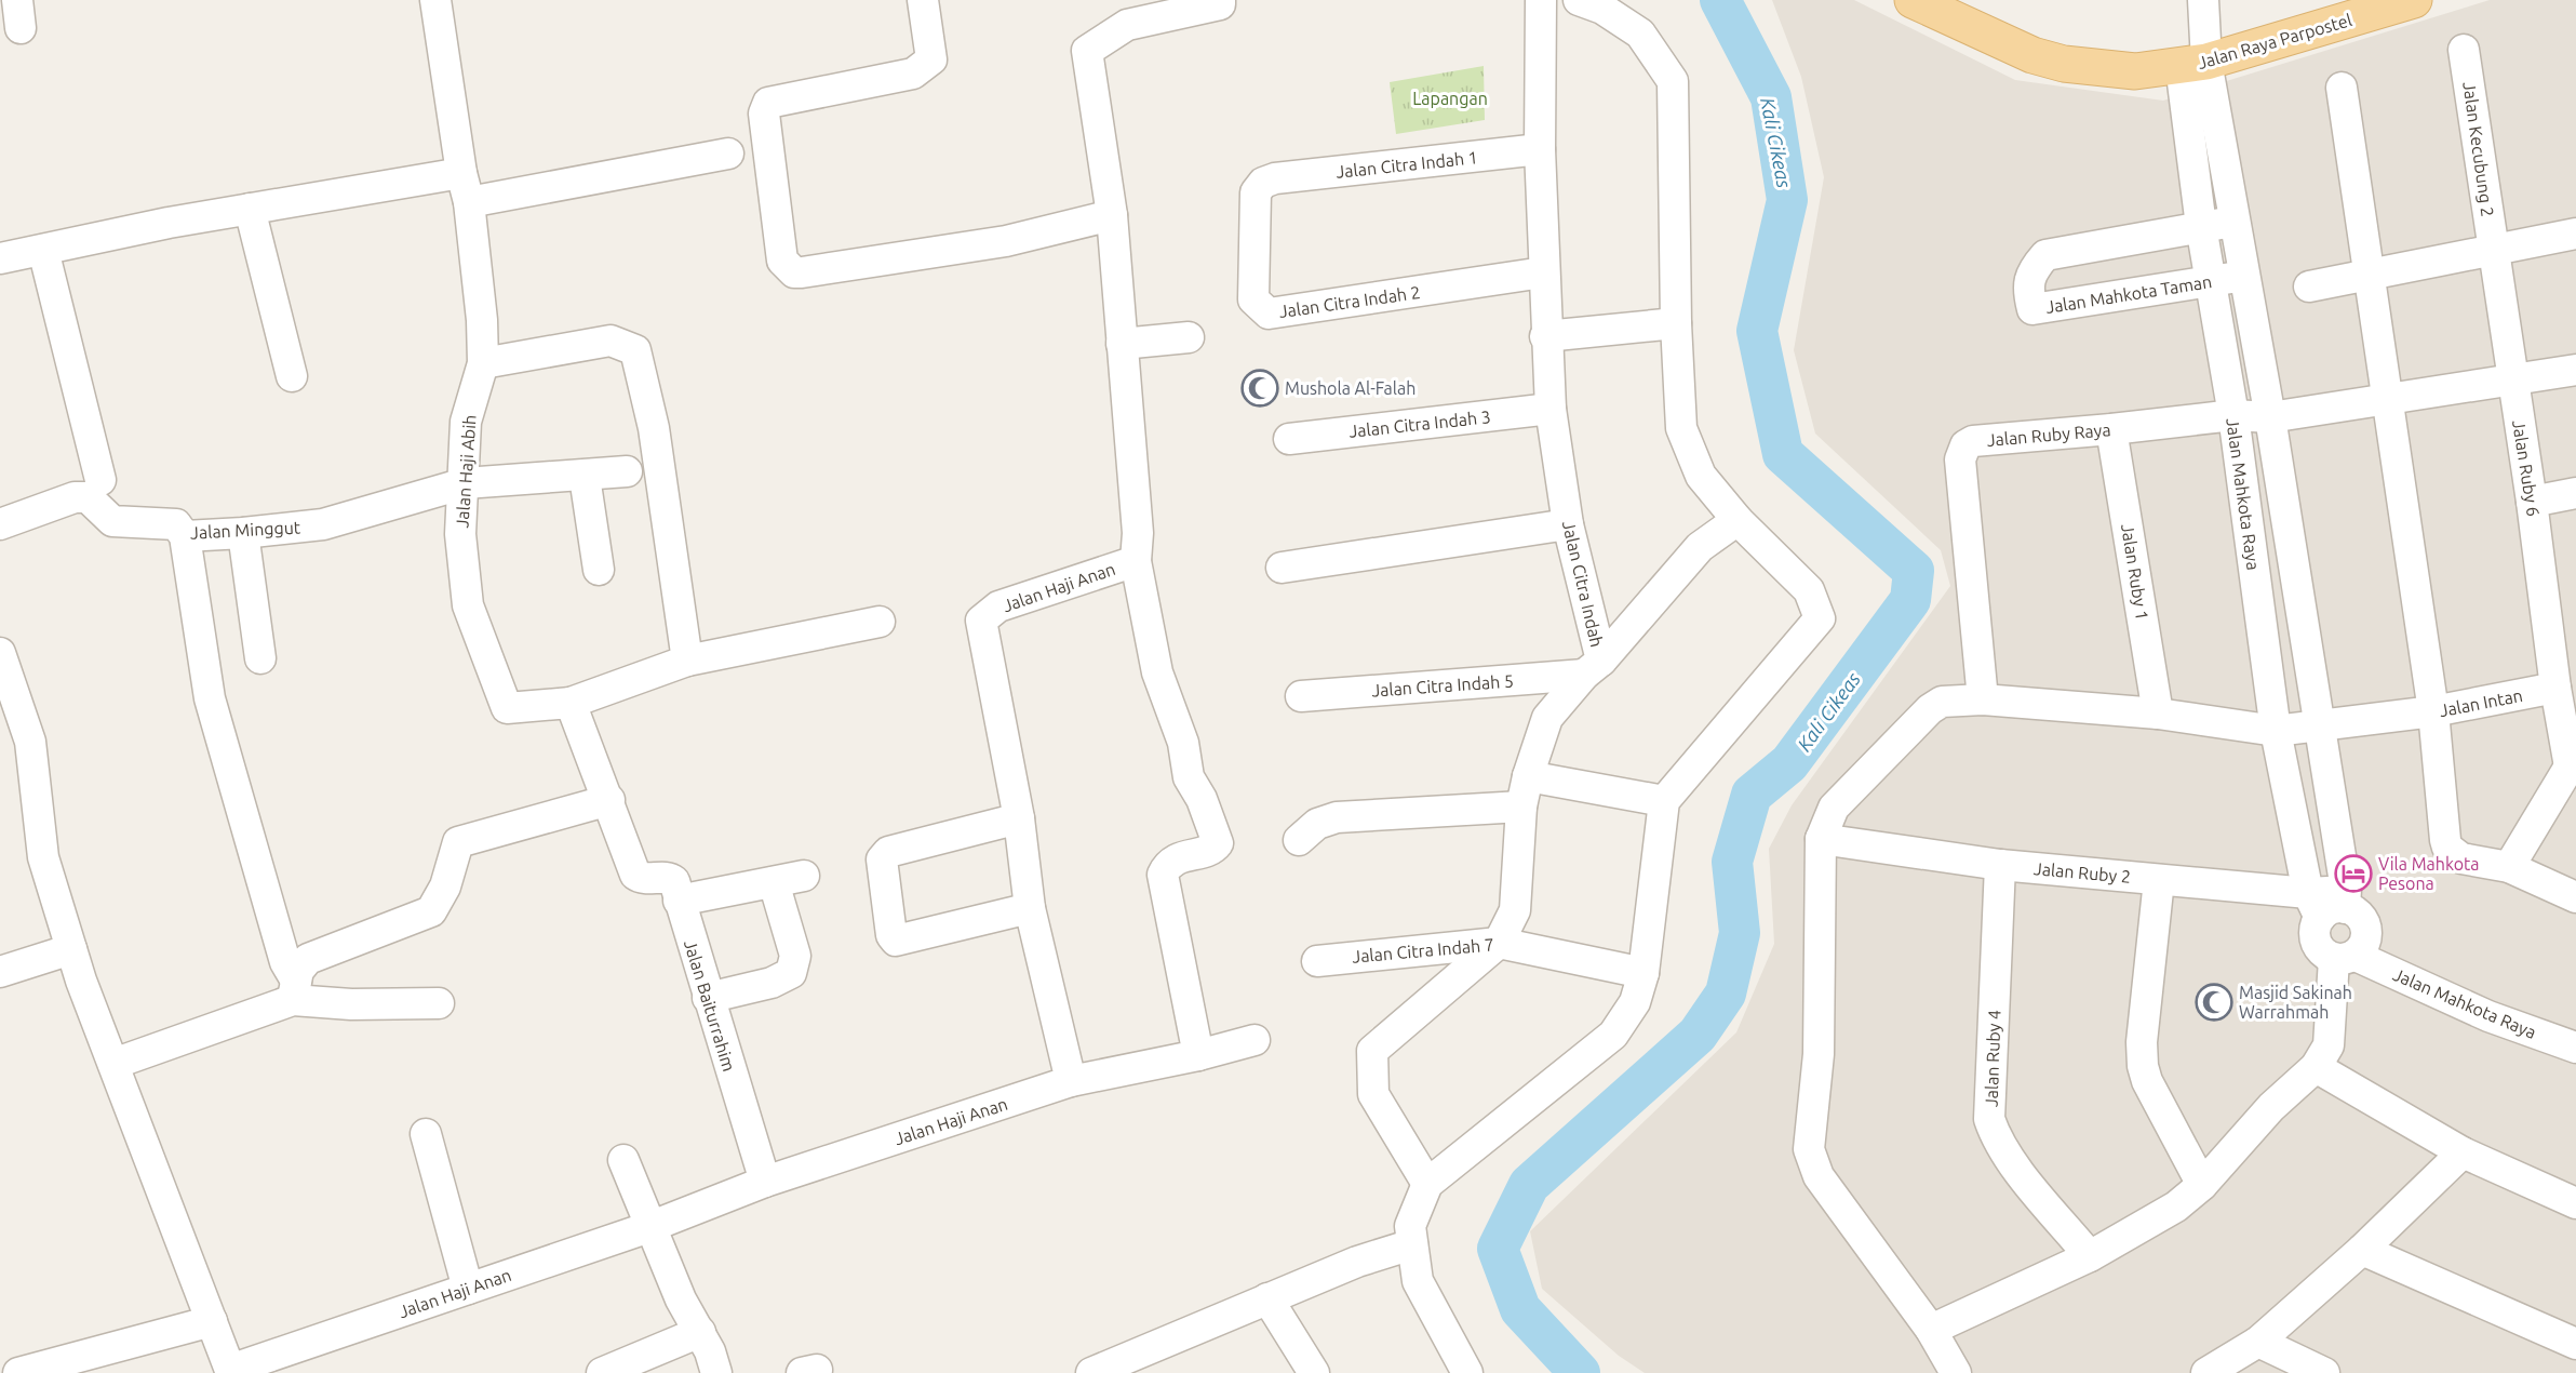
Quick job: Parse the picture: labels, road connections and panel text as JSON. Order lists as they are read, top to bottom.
{
  "streets": {
    "main road": ["Jalan Raya Parpostel"],
    "street": [
      "Jalan Kecubung 2",
      "Jalan Citra Indah 1",
      "Jalan Mahkota Taman",
      "Jalan Citra Indah 2",
      "Jalan Citra Indah 3",
      "Jalan Ruby Raya",
      "Jalan Ruby 6",
      "Jalan Haji Abih",
      "Jalan Mahkota Raya",
      "Jalan Minggut",
      "Jalan Ruby 1",
      "Jalan Citra Indah",
      "Jalan Haji Anan",
      "Jalan Citra Indah 5",
      "Jalan Intan",
      "Jalan Ruby 2",
      "Jalan Citra Indah 7",
      "Jalan Baiturrahim",
      "Jalan Ruby 4"
    ]
  },
  "crossings": [
    ["Jalan Raya Parpostel", "Jalan Mahkota Raya"],
    ["Jalan Kecubung 2", "Jalan Ruby 6"],
    ["Jalan Citra Indah 1", "Jalan Citra Indah 2"],
    ["Jalan Citra Indah 1", "Jalan Citra Indah"],
    ["Jalan Mahkota Taman", "Jalan Mahkota Raya"],
    ["Jalan Citra Indah 2", "Jalan Citra Indah"],
    ["Jalan Citra Indah 3", "Jalan Citra Indah"],
    ["Jalan Ruby Raya", "Jalan Ruby 6"],
    ["Jalan Ruby Raya", "Jalan Mahkota Raya"],
    ["Jalan Ruby Raya", "Jalan Ruby 1"],
    ["Jalan Ruby Raya", "Jalan Intan"],
    ["Jalan Ruby 6", "Jalan Intan"],
    ["Jalan Haji Abih", "Jalan Minggut"],
    ["Jalan Mahkota Raya", "Jalan Intan"],
    ["Jalan Mahkota Raya", "Jalan Ruby 2"],
    ["Jalan Ruby 1", "Jalan Intan"],
    ["Jalan Citra Indah", "Jalan Citra Indah 5"],
    ["Jalan Citra Indah", "Jalan Citra Indah 7"],
    ["Jalan Haji Anan", "Jalan Baiturrahim"],
    ["Jalan Intan", "Jalan Ruby 2"],
    ["Jalan Ruby 2", "Jalan Ruby 4"]
  ],
  "water": ["Kali Cikeas"],
  "parks": ["Lapangan"],
  "places": {
    "mosque": ["Mushola Al-Falah", "Masjid Sakinah Warrahmah"],
    "hotel": ["Vila Mahkota Pesona"]
  }
}
